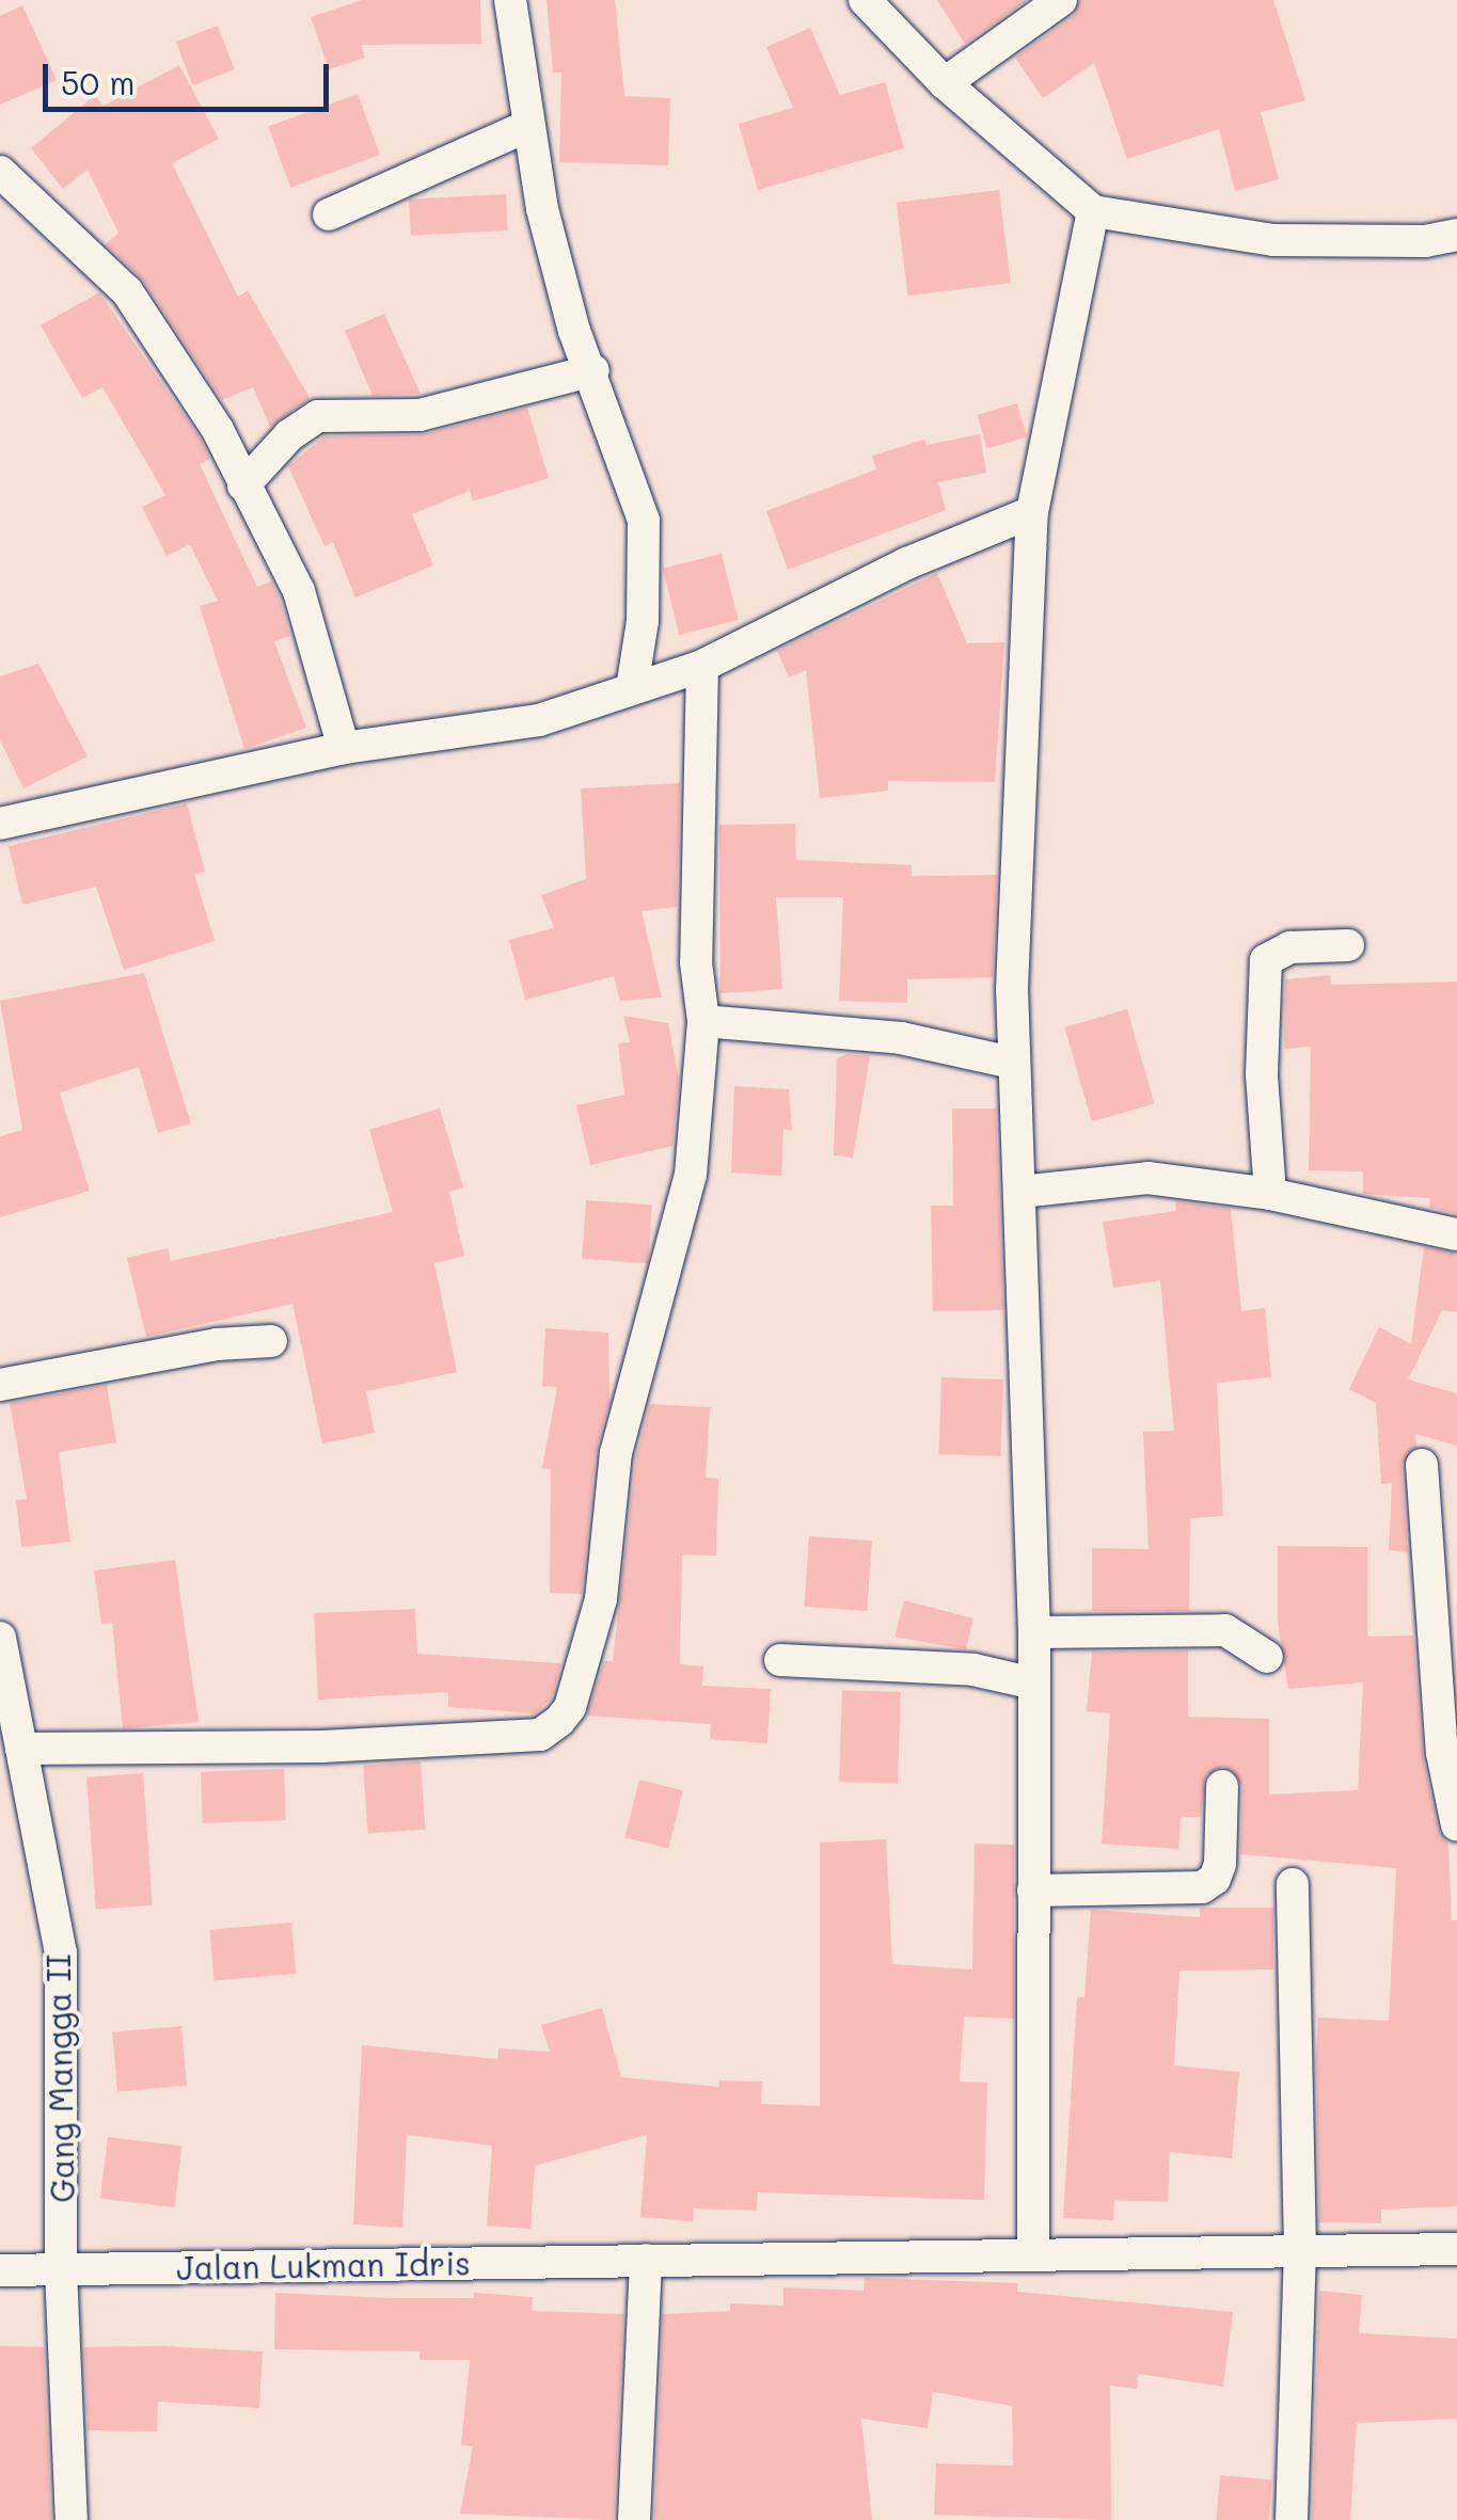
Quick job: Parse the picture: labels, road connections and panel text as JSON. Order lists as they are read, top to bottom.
{
  "streets": {
    "street": ["Gang Mangga II", "Jalan Lukman Idris"]
  },
  "crossings": [
    ["Gang Mangga II", "Jalan Lukman Idris"]
  ],
  "scale_bar": "50 m"
}
